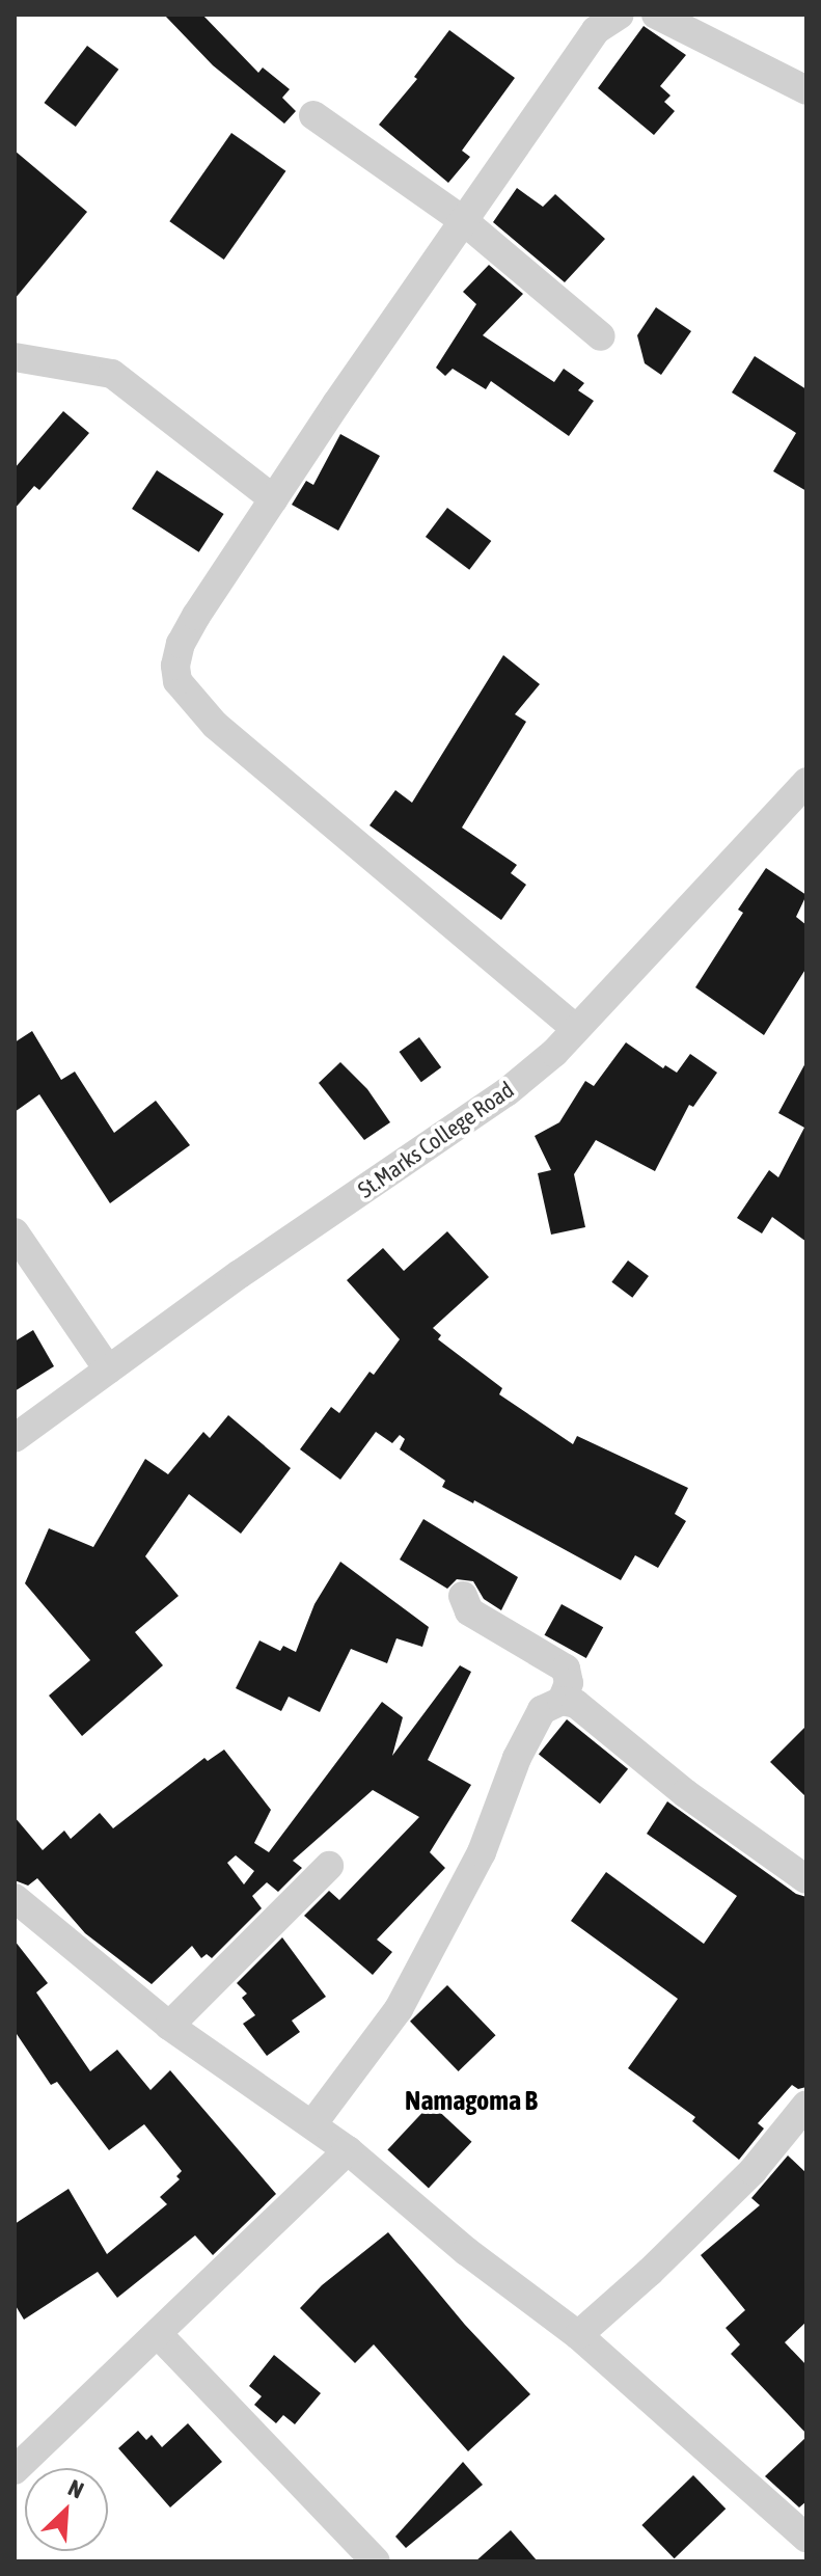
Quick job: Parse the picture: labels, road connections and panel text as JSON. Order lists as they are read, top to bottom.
{
  "streets": {
    "street": ["St.Marks College Road"]
  },
  "districts": ["Namagoma B"],
  "north": "top right"
}
